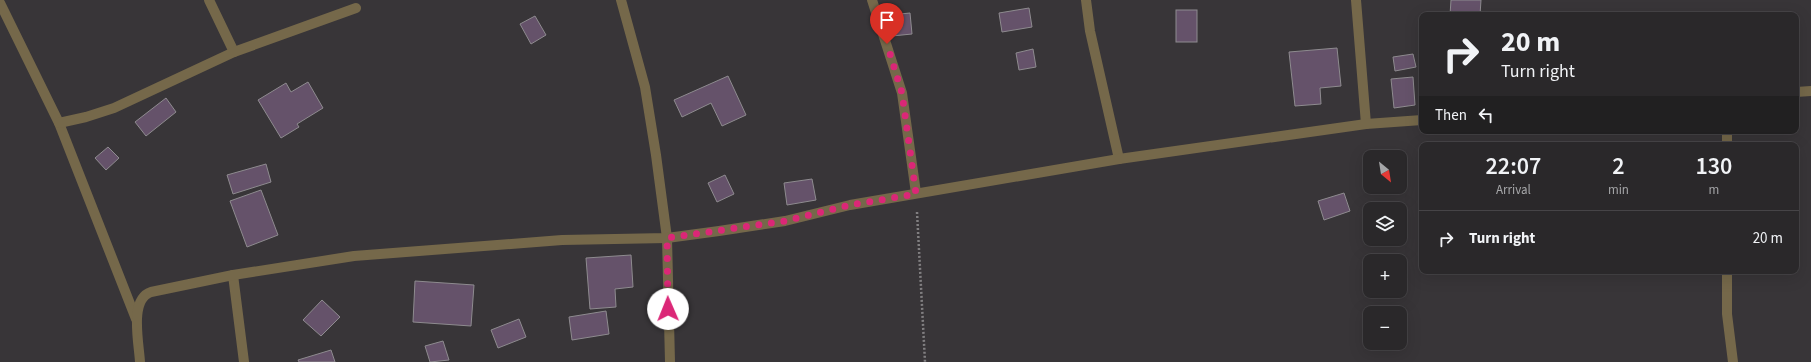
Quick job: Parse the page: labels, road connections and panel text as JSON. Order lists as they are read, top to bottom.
{
  "north": "bottom right",
  "page": {
    "turn": ["20 m", "Turn right"],
    "then": "Then",
    "eta": [
      "22:07",
      "Arrival",
      "2",
      "min",
      "130",
      "m"
    ],
    "map_buttons": ["+", "−"],
    "list": [
      {
        "name": "Turn right",
        "value": "20 m"
      }
    ]
  }
}
